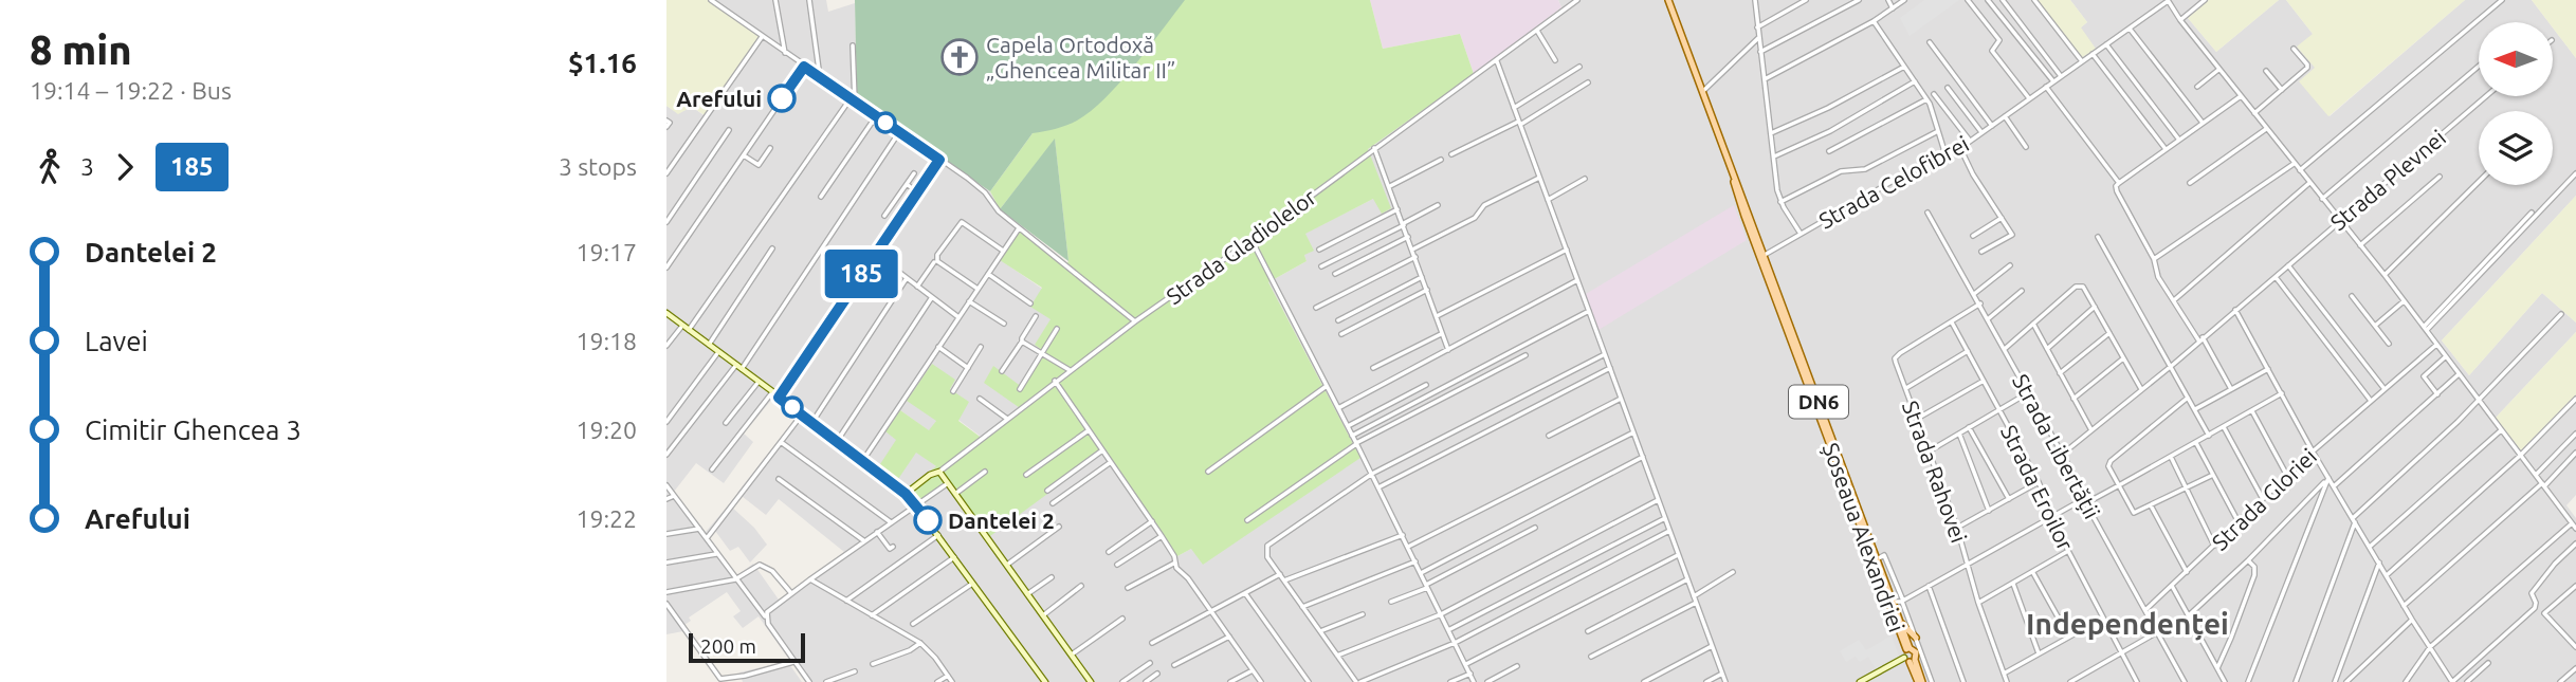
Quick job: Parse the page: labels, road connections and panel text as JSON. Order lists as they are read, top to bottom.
{
  "streets": {
    "main road": ["DN6", "Șoseaua Alexandriei"],
    "street": [
      "Strada Plevnei",
      "Strada Celofibrei",
      "Strada Gladiolelor",
      "Strada Libertății",
      "Strada Rahovei",
      "Strada Eroilor",
      "Strada Gloriei"
    ]
  },
  "crossings": [
    ["Strada Plevnei", "Strada Libertății"],
    ["Strada Celofibrei", "Șoseaua Alexandriei"],
    ["DN6", "Șoseaua Alexandriei"],
    ["Strada Libertății", "Strada Rahovei"],
    ["Strada Libertății", "Strada Gloriei"],
    ["Strada Rahovei", "Strada Eroilor"]
  ],
  "districts": ["Independenței"],
  "places": {
    "church": ["Capela Ortodoxă „Ghencea Militar II”"],
    "other": ["Arefului", "Dantelei 2"]
  },
  "lines": ["bus line 185"],
  "scale_bar": "200 m",
  "north": "left",
  "page": {
    "heading": ["8 min", "19:14 – 19:22 · Bus", "$1.16"],
    "on_map": "185",
    "legs": ["3", "185", "3 stops"],
    "list": [
      {
        "name": "Dantelei 2",
        "value": "19:17"
      },
      {
        "name": "Lavei",
        "value": "19:18"
      },
      {
        "name": "Cimitir Ghencea 3",
        "value": "19:20"
      },
      {
        "name": "Arefului",
        "value": "19:22"
      }
    ],
    "scale": "200 m"
  }
}
